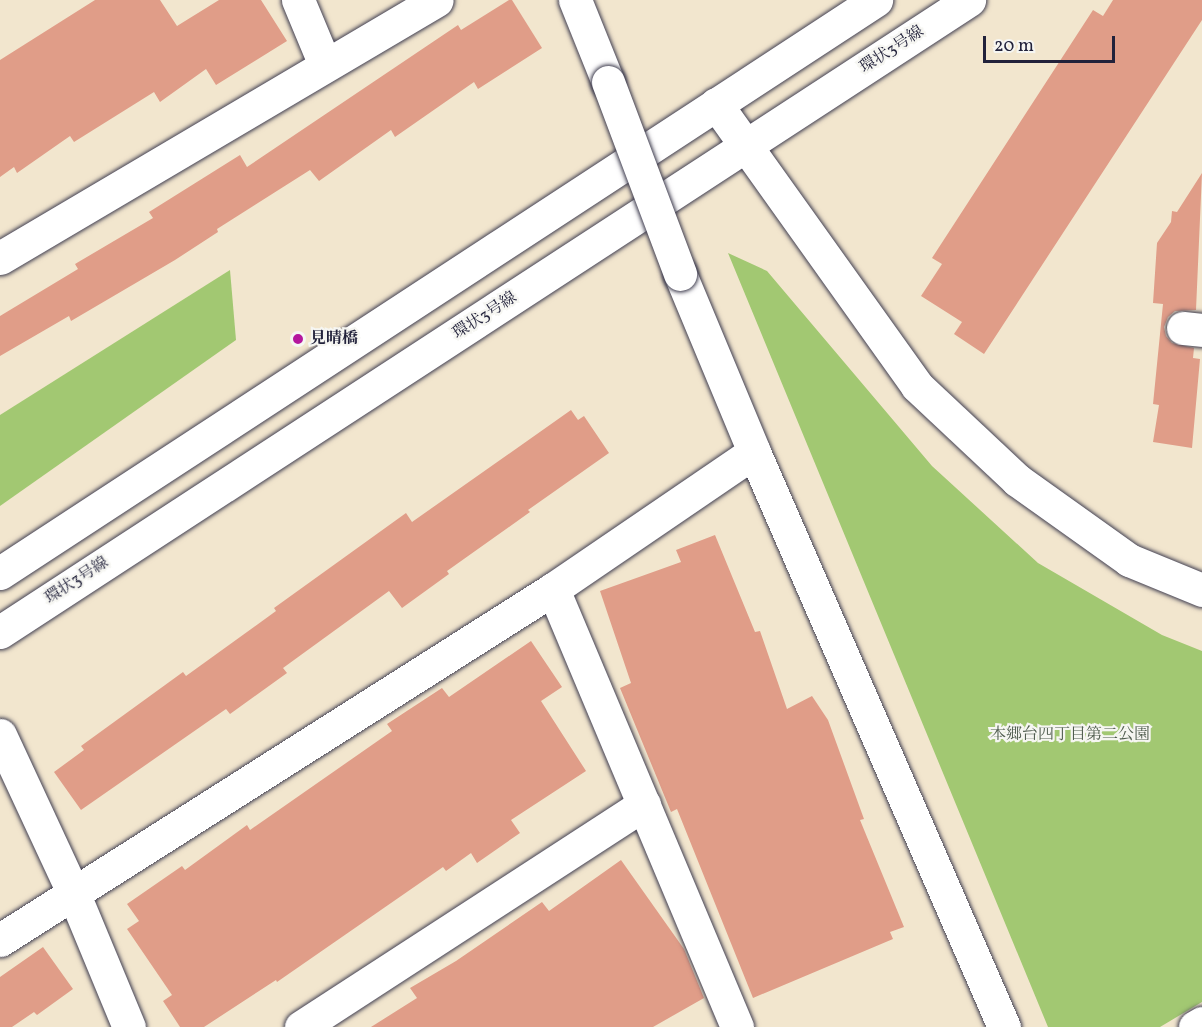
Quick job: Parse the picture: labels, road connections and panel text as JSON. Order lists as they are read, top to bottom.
{
  "streets": {
    "street": ["環状3号線"]
  },
  "parks": ["本郷台四丁目第二公園"],
  "places": ["見晴橋"],
  "scale_bar": "20 m"
}
